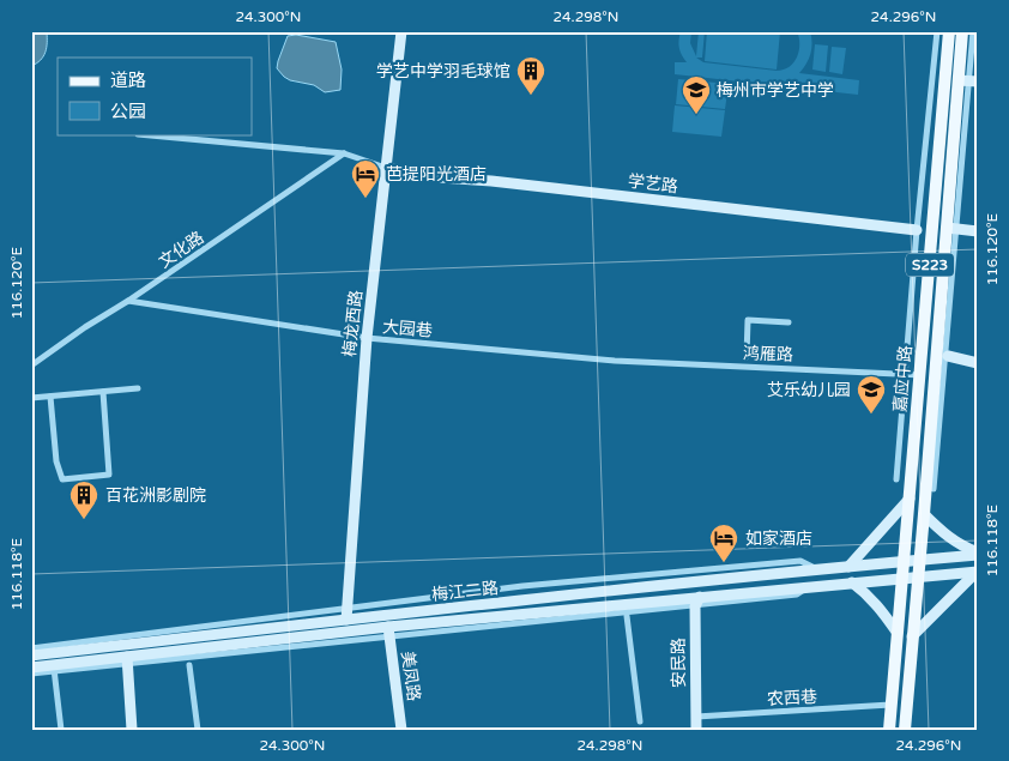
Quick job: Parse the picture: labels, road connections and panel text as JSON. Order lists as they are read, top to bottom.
{
  "streets": {
    "main road": [
      "学艺路",
      "S223",
      "梅龙西路",
      "嘉应中路",
      "梅江二路",
      "安民路",
      "美凤路"
    ],
    "street": [
      "文化路",
      "大园巷",
      "鸿雁路",
      "农西巷"
    ]
  },
  "crossings": [
    ["学艺路", "梅龙西路"],
    ["文化路", "大园巷"],
    ["梅龙西路", "大园巷"],
    ["梅龙西路", "梅江二路"],
    ["大园巷", "鸿雁路"],
    ["鸿雁路", "嘉应中路"],
    ["嘉应中路", "梅江二路"],
    ["嘉应中路", "农西巷"],
    ["梅江二路", "安民路"],
    ["梅江二路", "美凤路"],
    ["安民路", "农西巷"]
  ],
  "places": {
    "building": ["学艺中学羽毛球馆", "百花洲影剧院"],
    "school or university": ["梅州市学艺中学", "艾乐幼儿园"],
    "hotel": ["芭提阳光酒店", "如家酒店"]
  },
  "legend": ["道路", "公园"],
  "coordinates": [
    "24.300°N",
    "24.298°N",
    "24.296°N",
    "116.120°E",
    "116.118°E"
  ]
}
